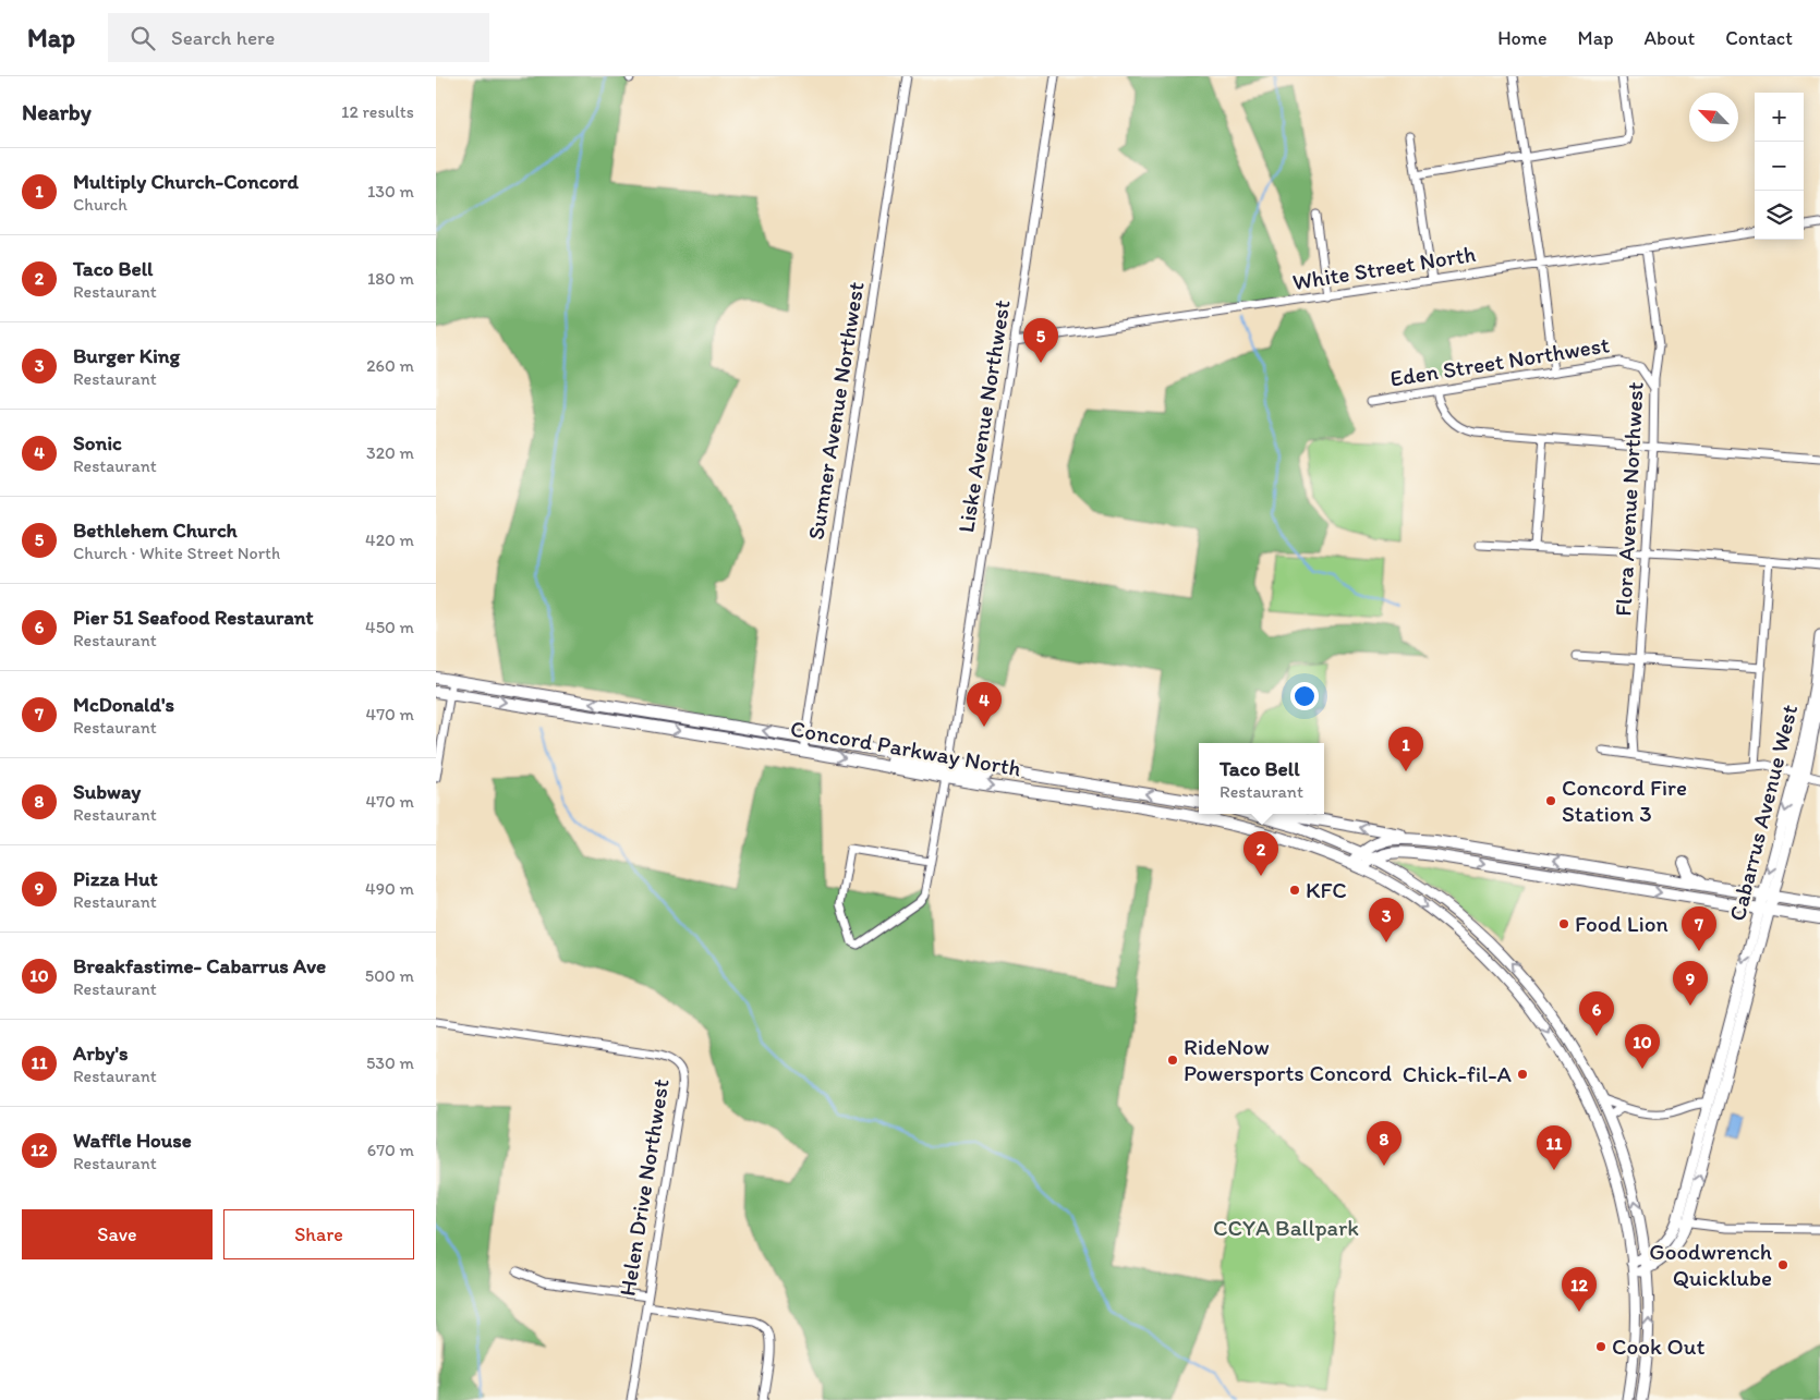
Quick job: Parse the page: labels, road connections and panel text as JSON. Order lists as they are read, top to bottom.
{
  "streets": {
    "highway": ["Concord Parkway North"],
    "main road": ["Cabarrus Avenue West"],
    "street": [
      "White Street North",
      "Eden Street Northwest",
      "Sumner Avenue Northwest",
      "Liske Avenue Northwest",
      "Flora Avenue Northwest",
      "Helen Drive Northwest"
    ]
  },
  "crossings": [
    ["White Street North", "Liske Avenue Northwest"],
    ["White Street North", "Flora Avenue Northwest"],
    ["Eden Street Northwest", "Flora Avenue Northwest"],
    ["Sumner Avenue Northwest", "Concord Parkway North"],
    ["Liske Avenue Northwest", "Concord Parkway North"]
  ],
  "parks": ["CCYA Ballpark"],
  "places": [
    "Concord Fire Station 3",
    "KFC",
    "Food Lion",
    "RideNow Powersports Concord",
    "Chick-fil-A",
    "Goodwrench Quicklube",
    "Cook Out"
  ],
  "north": "top left",
  "page": {
    "header": "Map",
    "search": "Search here",
    "nav": [
      "Home",
      "Map",
      "About",
      "Contact"
    ],
    "heading": ["Nearby", "12 results"],
    "map_buttons": ["+", "−"],
    "list": [
      {
        "mark": "1",
        "name": "Multiply Church-Concord",
        "note": "Church",
        "value": "130 m"
      },
      {
        "mark": "2",
        "name": "Taco Bell",
        "note": "Restaurant",
        "value": "180 m"
      },
      {
        "mark": "3",
        "name": "Burger King",
        "note": "Restaurant",
        "value": "260 m"
      },
      {
        "mark": "4",
        "name": "Sonic",
        "note": "Restaurant",
        "value": "320 m"
      },
      {
        "mark": "5",
        "name": "Bethlehem Church",
        "note": "Church · White Street North",
        "value": "420 m"
      },
      {
        "mark": "6",
        "name": "Pier 51 Seafood Restaurant",
        "note": "Restaurant",
        "value": "450 m"
      },
      {
        "mark": "7",
        "name": "McDonald's",
        "note": "Restaurant",
        "value": "470 m"
      },
      {
        "mark": "8",
        "name": "Subway",
        "note": "Restaurant",
        "value": "470 m"
      },
      {
        "mark": "9",
        "name": "Pizza Hut",
        "note": "Restaurant",
        "value": "490 m"
      },
      {
        "mark": "10",
        "name": "Breakfastime- Cabarrus Ave",
        "note": "Restaurant",
        "value": "500 m"
      },
      {
        "mark": "11",
        "name": "Arby's",
        "note": "Restaurant",
        "value": "530 m"
      },
      {
        "mark": "12",
        "name": "Waffle House",
        "note": "Restaurant",
        "value": "670 m"
      }
    ],
    "pins": [
      "5",
      "4",
      "1",
      "2",
      "3",
      "7",
      "9",
      "6",
      "10",
      "8",
      "11",
      "12"
    ],
    "popup": ["Taco Bell", "Restaurant"],
    "buttons": ["Save", "Share"]
  }
}
